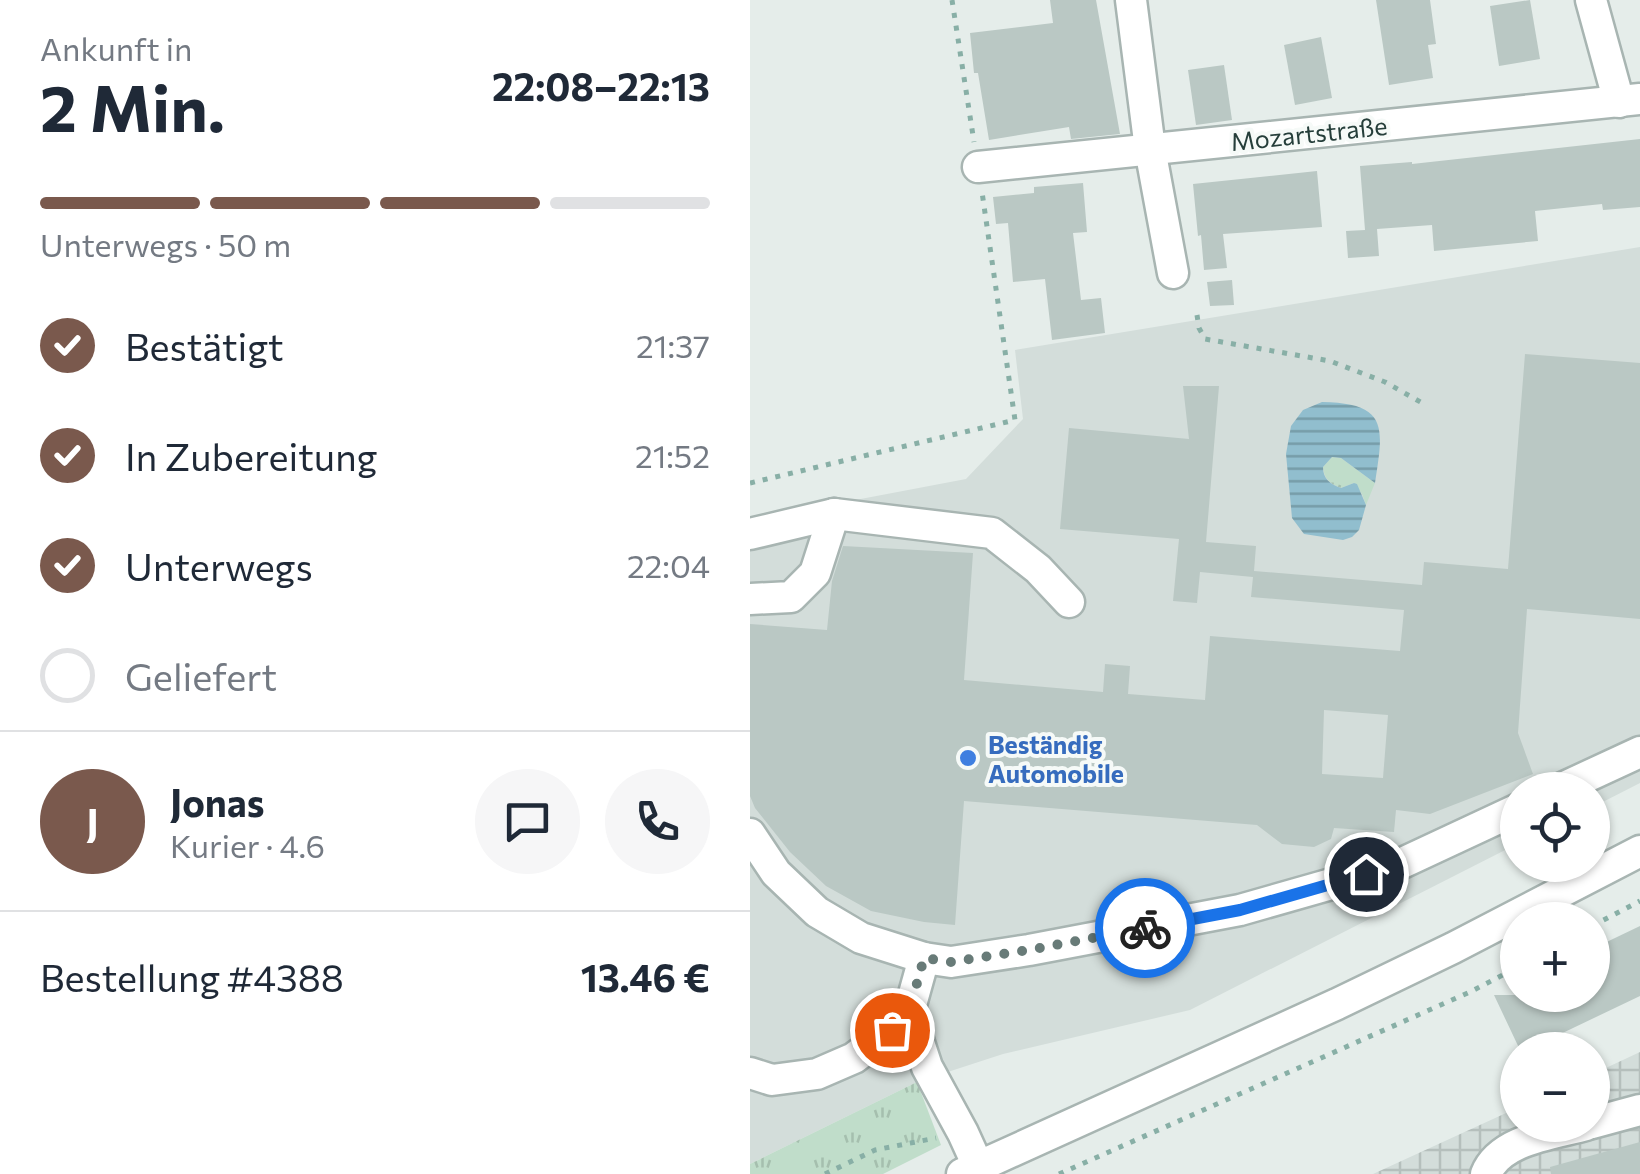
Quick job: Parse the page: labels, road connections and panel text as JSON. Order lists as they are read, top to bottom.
{
  "streets": {
    "street": ["Mozartstraße"]
  },
  "places": ["Beständig Automobile"],
  "page": {
    "heading": ["2 Min.", "Ankunft in", "22:08–22:13"],
    "panel": [
      "Jonas",
      "Kurier · 4.6",
      "Bestellung #4388",
      "13.46 €"
    ],
    "bar": "Unterwegs · 50 m",
    "list": [
      ["Bestätigt", "21:37"],
      ["In Zubereitung", "21:52"],
      ["Unterwegs", "22:04"],
      "Geliefert"
    ],
    "round": "J",
    "map_buttons": ["+", "−"]
  }
}
